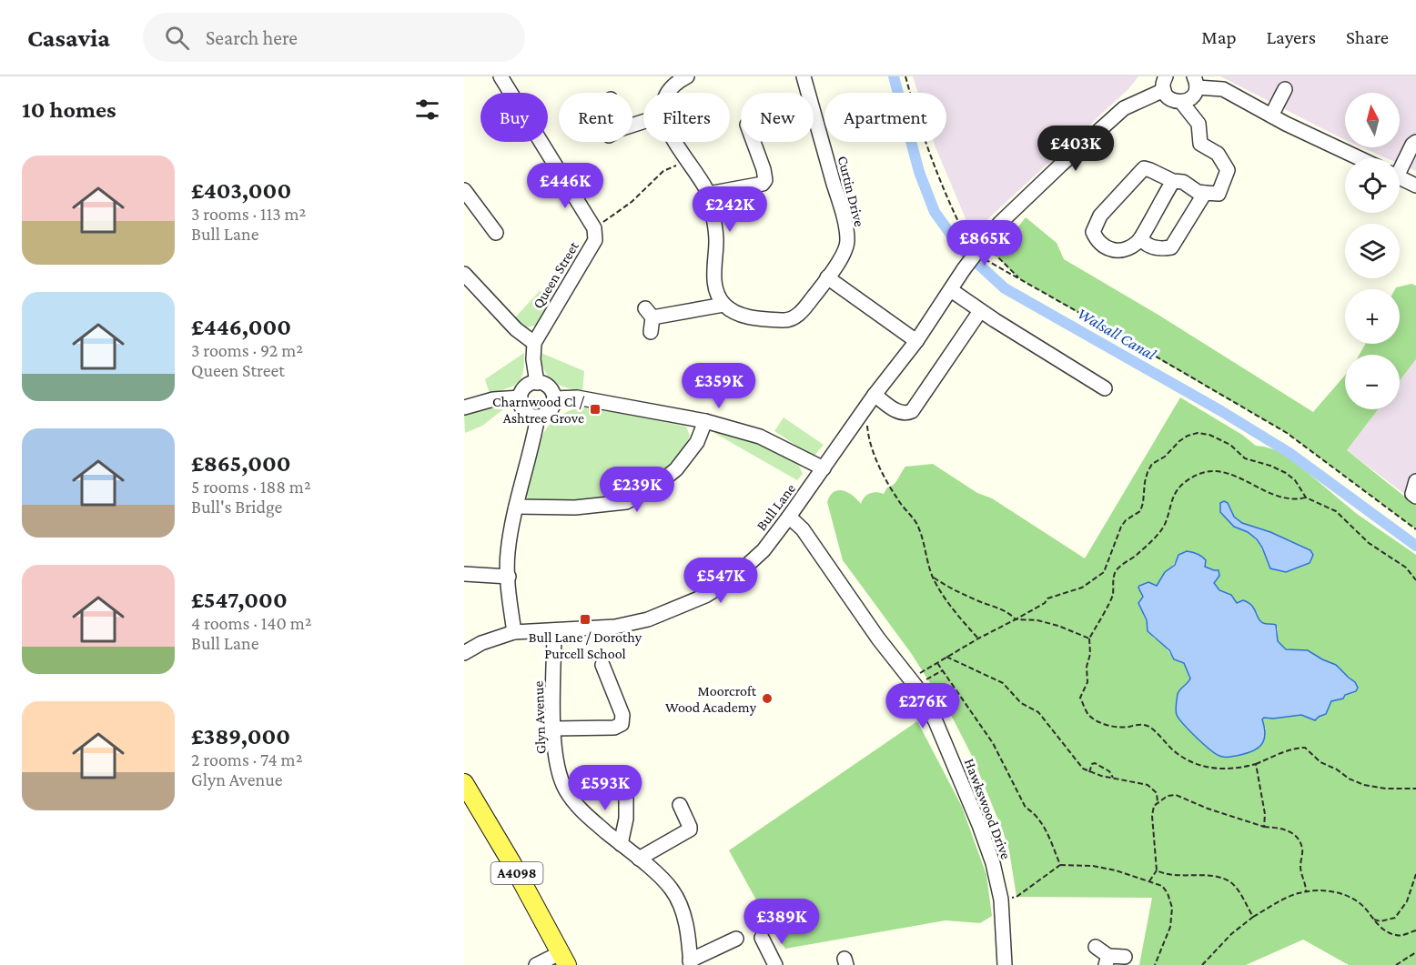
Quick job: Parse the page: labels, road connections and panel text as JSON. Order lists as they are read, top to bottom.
{
  "streets": {
    "main road": ["A4098"],
    "street": [
      "Curtin Drive",
      "Queen Street",
      "Bull Lane",
      "Glyn Avenue",
      "Hawkswood Drive"
    ]
  },
  "crossings": [
    ["Bull Lane", "Glyn Avenue"],
    ["Bull Lane", "Hawkswood Drive"]
  ],
  "water": ["Walsall Canal"],
  "places": {
    "transit": ["Charnwood Cl / Ashtree Grove", "Bull Lane / Dorothy Purcell School"],
    "other": ["Moorcroft Wood Academy"]
  },
  "north": "top",
  "page": {
    "header": "Casavia",
    "search": "Search here",
    "nav": ["Map", "Layers", "Share"],
    "heading": "10 homes",
    "map_buttons": ["+", "−"],
    "chip": [
      "Buy",
      "Rent",
      "Filters",
      "New",
      "Apartment"
    ],
    "price": [
      "£403K",
      "£446K",
      "£242K",
      "£865K",
      "£359K",
      "£239K",
      "£547K",
      "£276K",
      "£593K",
      "£389K"
    ],
    "list": [
      {
        "name": "£403,000",
        "note": "3 rooms · 113 m² · Bull Lane"
      },
      {
        "name": "£446,000",
        "note": "3 rooms · 92 m² · Queen Street"
      },
      {
        "name": "£865,000",
        "note": "5 rooms · 188 m² · Bull's Bridge"
      },
      {
        "name": "£547,000",
        "note": "4 rooms · 140 m² · Bull Lane"
      },
      {
        "name": "£389,000",
        "note": "2 rooms · 74 m² · Glyn Avenue"
      }
    ]
  }
}
